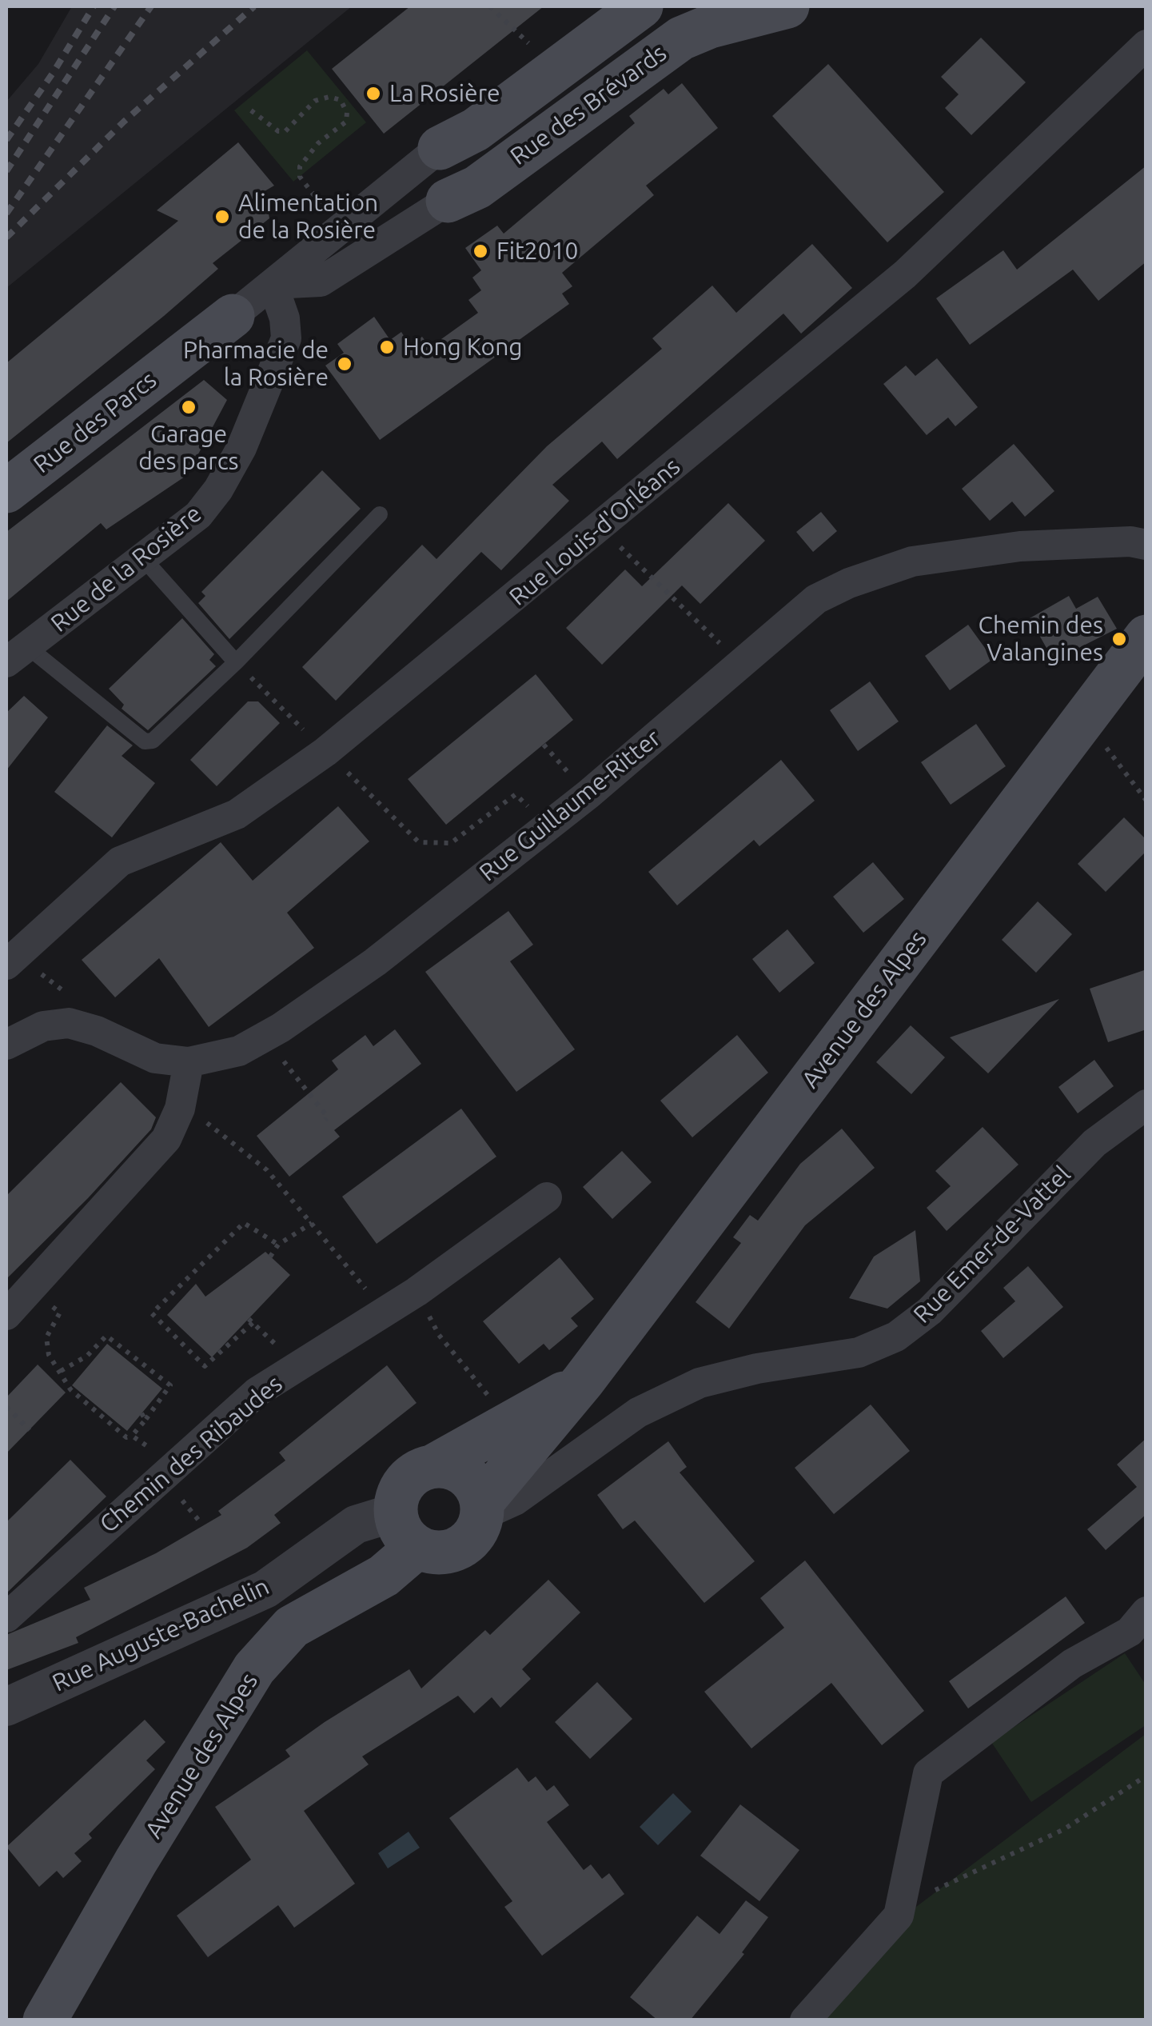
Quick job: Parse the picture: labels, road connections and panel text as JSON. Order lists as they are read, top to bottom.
{
  "streets": {
    "main road": ["Rue des Brévards", "Rue des Parcs", "Avenue des Alpes"],
    "street": [
      "Rue Louis-d'Orléans",
      "Rue de la Rosière",
      "Rue Guillaume-Ritter",
      "Rue Emer-de-Vattel",
      "Chemin des Ribaudes",
      "Rue Auguste-Bachelin"
    ]
  },
  "crossings": [
    ["Rue des Parcs", "Rue de la Rosière"],
    ["Avenue des Alpes", "Rue Emer-de-Vattel"],
    ["Avenue des Alpes", "Rue Auguste-Bachelin"],
    ["Rue Emer-de-Vattel", "Rue Auguste-Bachelin"]
  ],
  "places": [
    "La Rosière",
    "Alimentation de la Rosière",
    "Fit2010",
    "Hong Kong",
    "Pharmacie de la Rosière",
    "Garage des parcs",
    "Chemin des Valangines"
  ]
}
